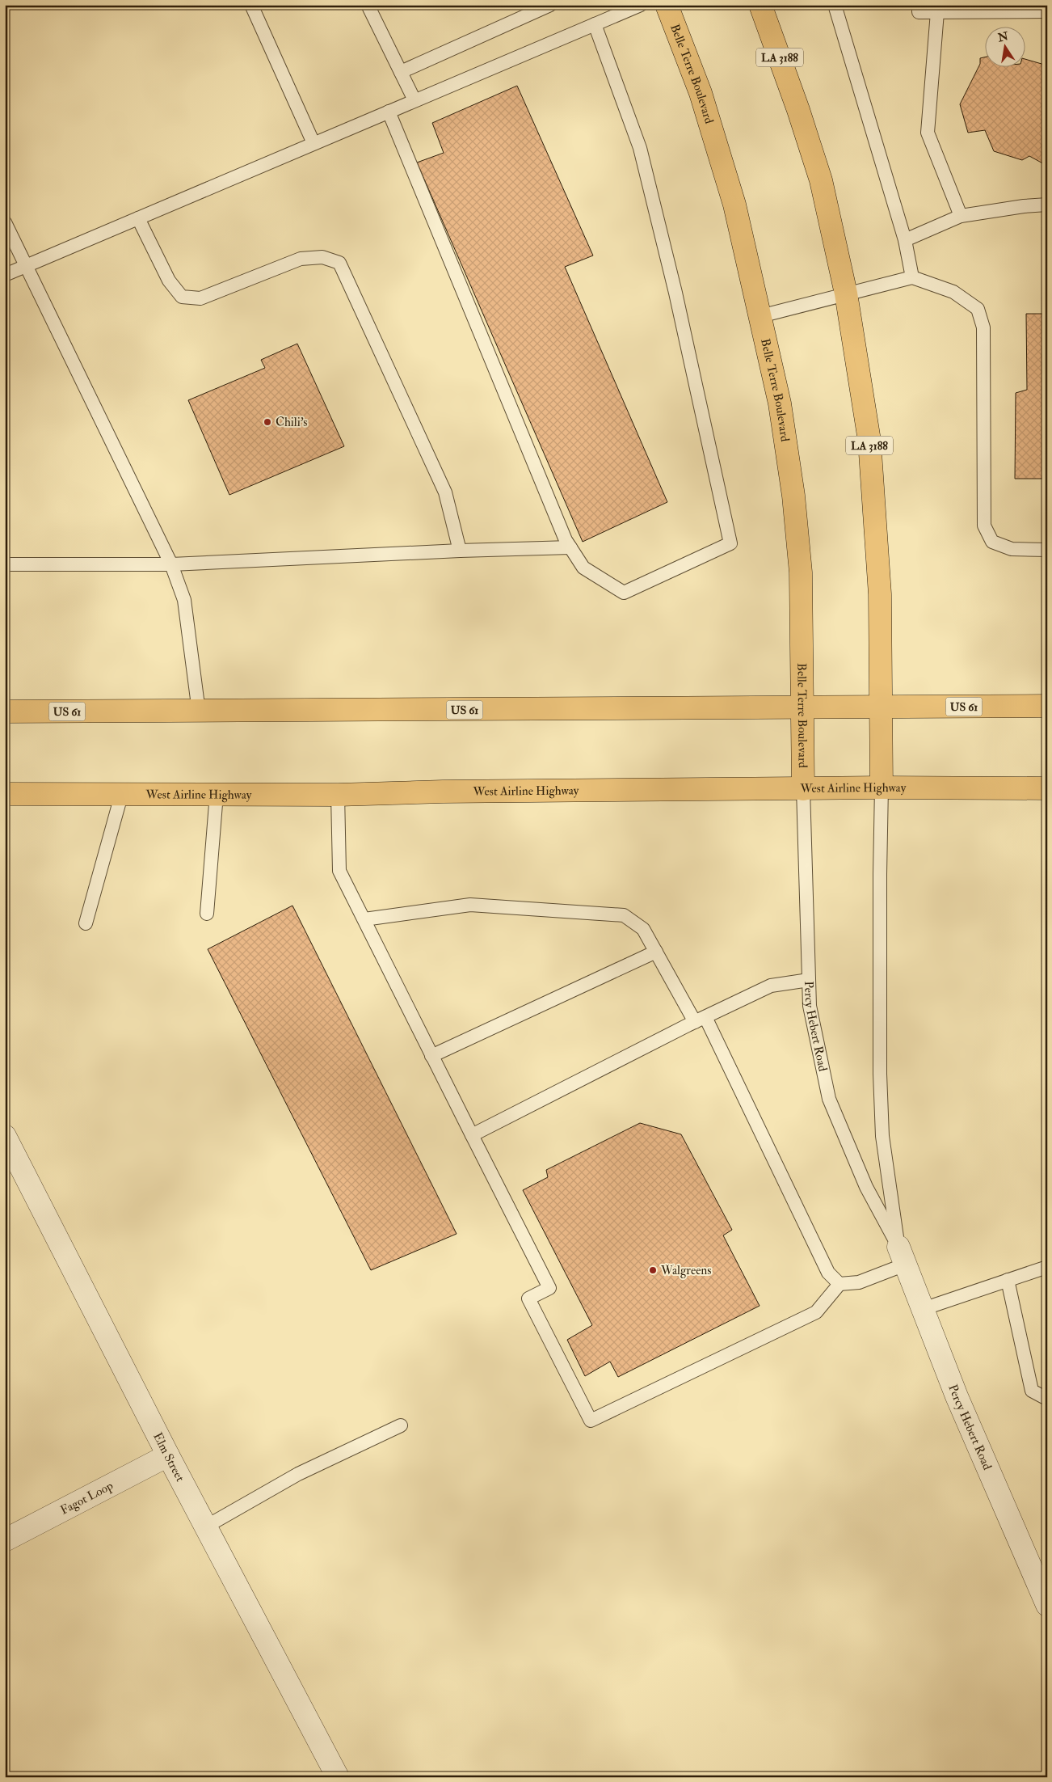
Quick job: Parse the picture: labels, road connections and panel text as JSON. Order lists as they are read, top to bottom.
{
  "streets": {
    "highway": [
      "LA 3188",
      "Belle Terre Boulevard",
      "US 61",
      "West Airline Highway"
    ],
    "street": ["Percy Hebert Road", "Elm Street", "Fagot Loop"]
  },
  "crossings": [
    ["LA 3188", "US 61"],
    ["LA 3188", "West Airline Highway"],
    ["LA 3188", "Percy Hebert Road"],
    ["Belle Terre Boulevard", "US 61"],
    ["Belle Terre Boulevard", "West Airline Highway"],
    ["Belle Terre Boulevard", "Percy Hebert Road"],
    ["West Airline Highway", "Percy Hebert Road"],
    ["Elm Street", "Fagot Loop"]
  ],
  "places": ["Chili's", "Walgreens"],
  "north": "top"
}
